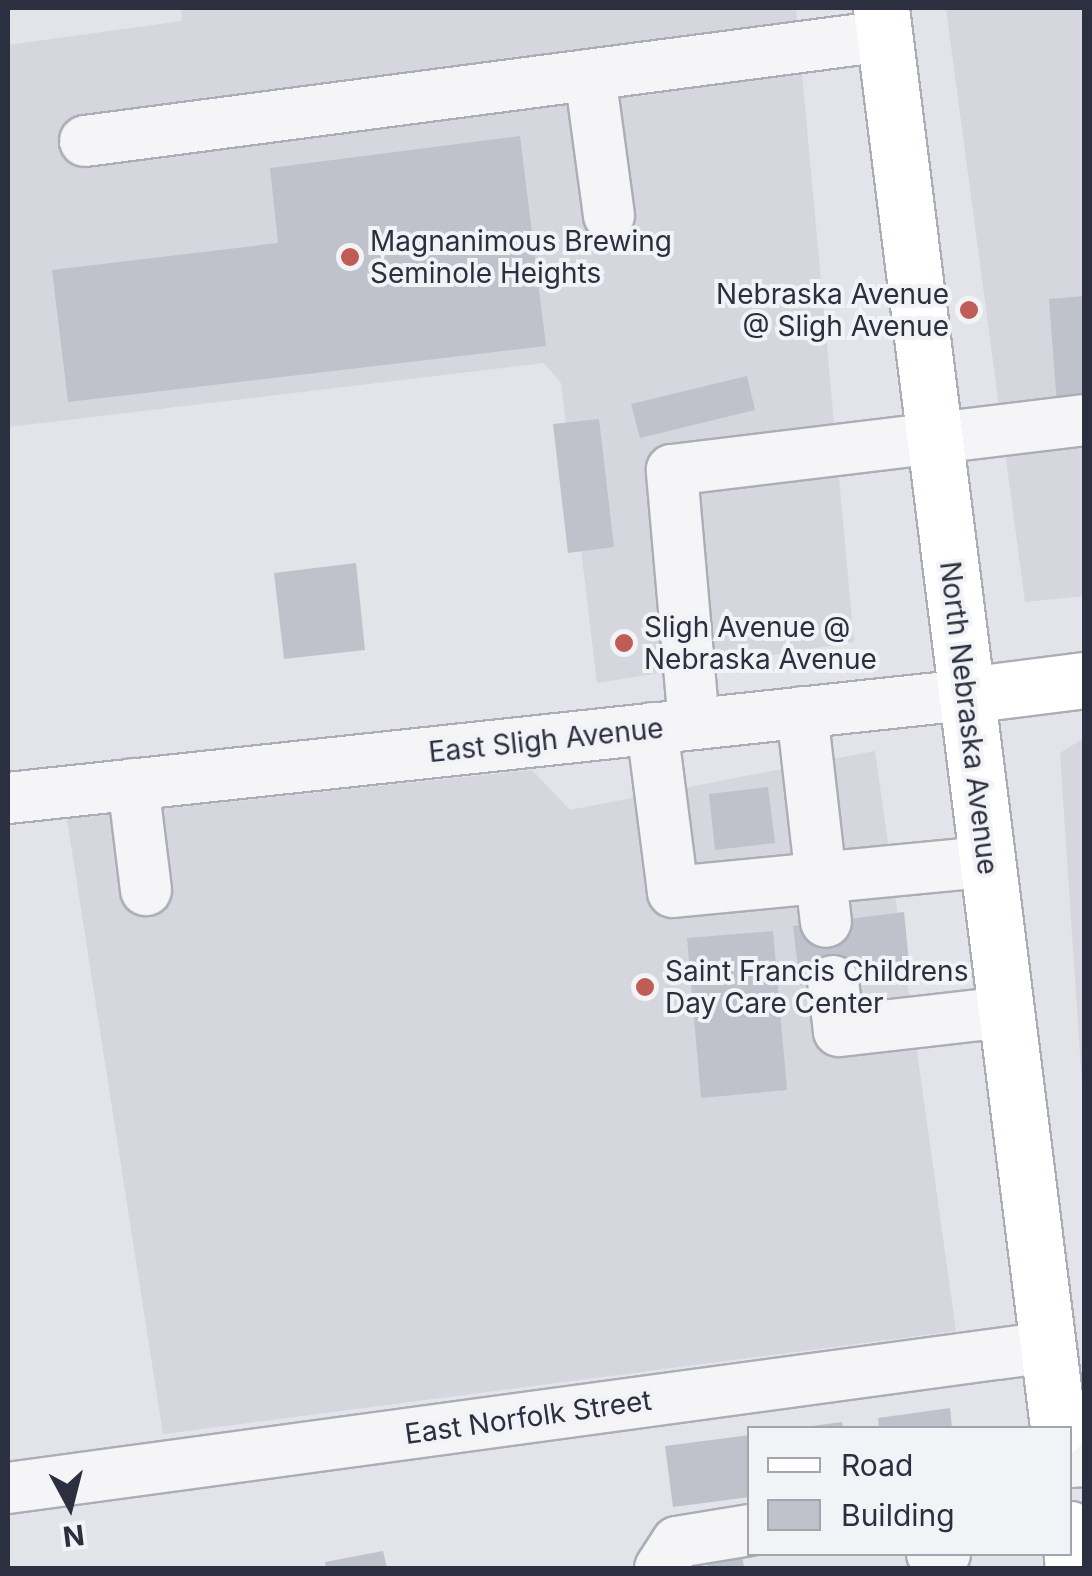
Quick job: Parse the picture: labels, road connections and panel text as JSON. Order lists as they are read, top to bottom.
{
  "streets": {
    "main road": ["North Nebraska Avenue", "East Sligh Avenue"],
    "street": ["East Norfolk Street"]
  },
  "crossings": [
    ["North Nebraska Avenue", "East Sligh Avenue"],
    ["North Nebraska Avenue", "East Norfolk Street"]
  ],
  "places": [
    "Magnanimous Brewing Seminole Heights",
    "Nebraska Avenue @ Sligh Avenue",
    "Sligh Avenue @ Nebraska Avenue",
    "Saint Francis Childrens Day Care Center"
  ],
  "legend": ["Road", "Building"],
  "north": "bottom"
}
